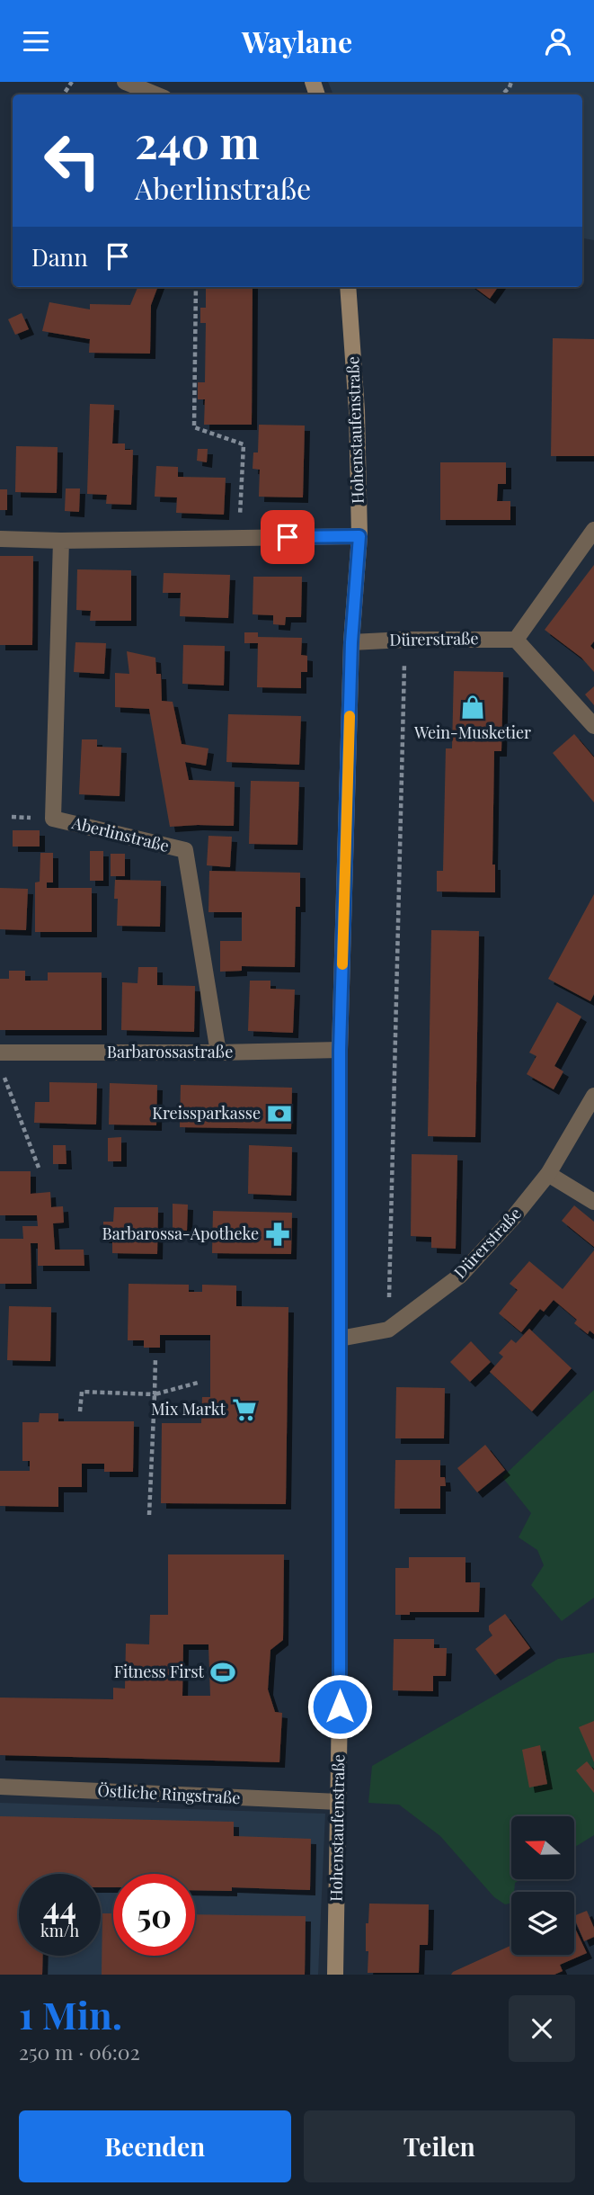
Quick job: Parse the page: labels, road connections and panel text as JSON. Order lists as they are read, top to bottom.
{
  "streets": {
    "main road": ["Hohenstaufenstraße"],
    "street": [
      "Dürerstraße",
      "Aberlinstraße",
      "Barbarossastraße",
      "Östliche Ringstraße"
    ]
  },
  "crossings": [
    ["Hohenstaufenstraße", "Dürerstraße"],
    ["Hohenstaufenstraße", "Barbarossastraße"],
    ["Hohenstaufenstraße", "Östliche Ringstraße"],
    ["Aberlinstraße", "Barbarossastraße"]
  ],
  "places": {
    "shop": ["Wein-Musketier"],
    "bank": ["Kreissparkasse"],
    "pharmacy": ["Barbarossa-Apotheke"],
    "supermarket": ["Mix Markt"],
    "sports": ["Fitness First"]
  },
  "north": "left",
  "page": {
    "header": "Waylane",
    "turn": ["240 m", "Aberlinstraße"],
    "then": "Dann",
    "speed": "44 km/h",
    "limit": "50",
    "heading": ["1 Min.", "250 m · 06:02"],
    "buttons": ["Beenden", "Teilen"]
  }
}
